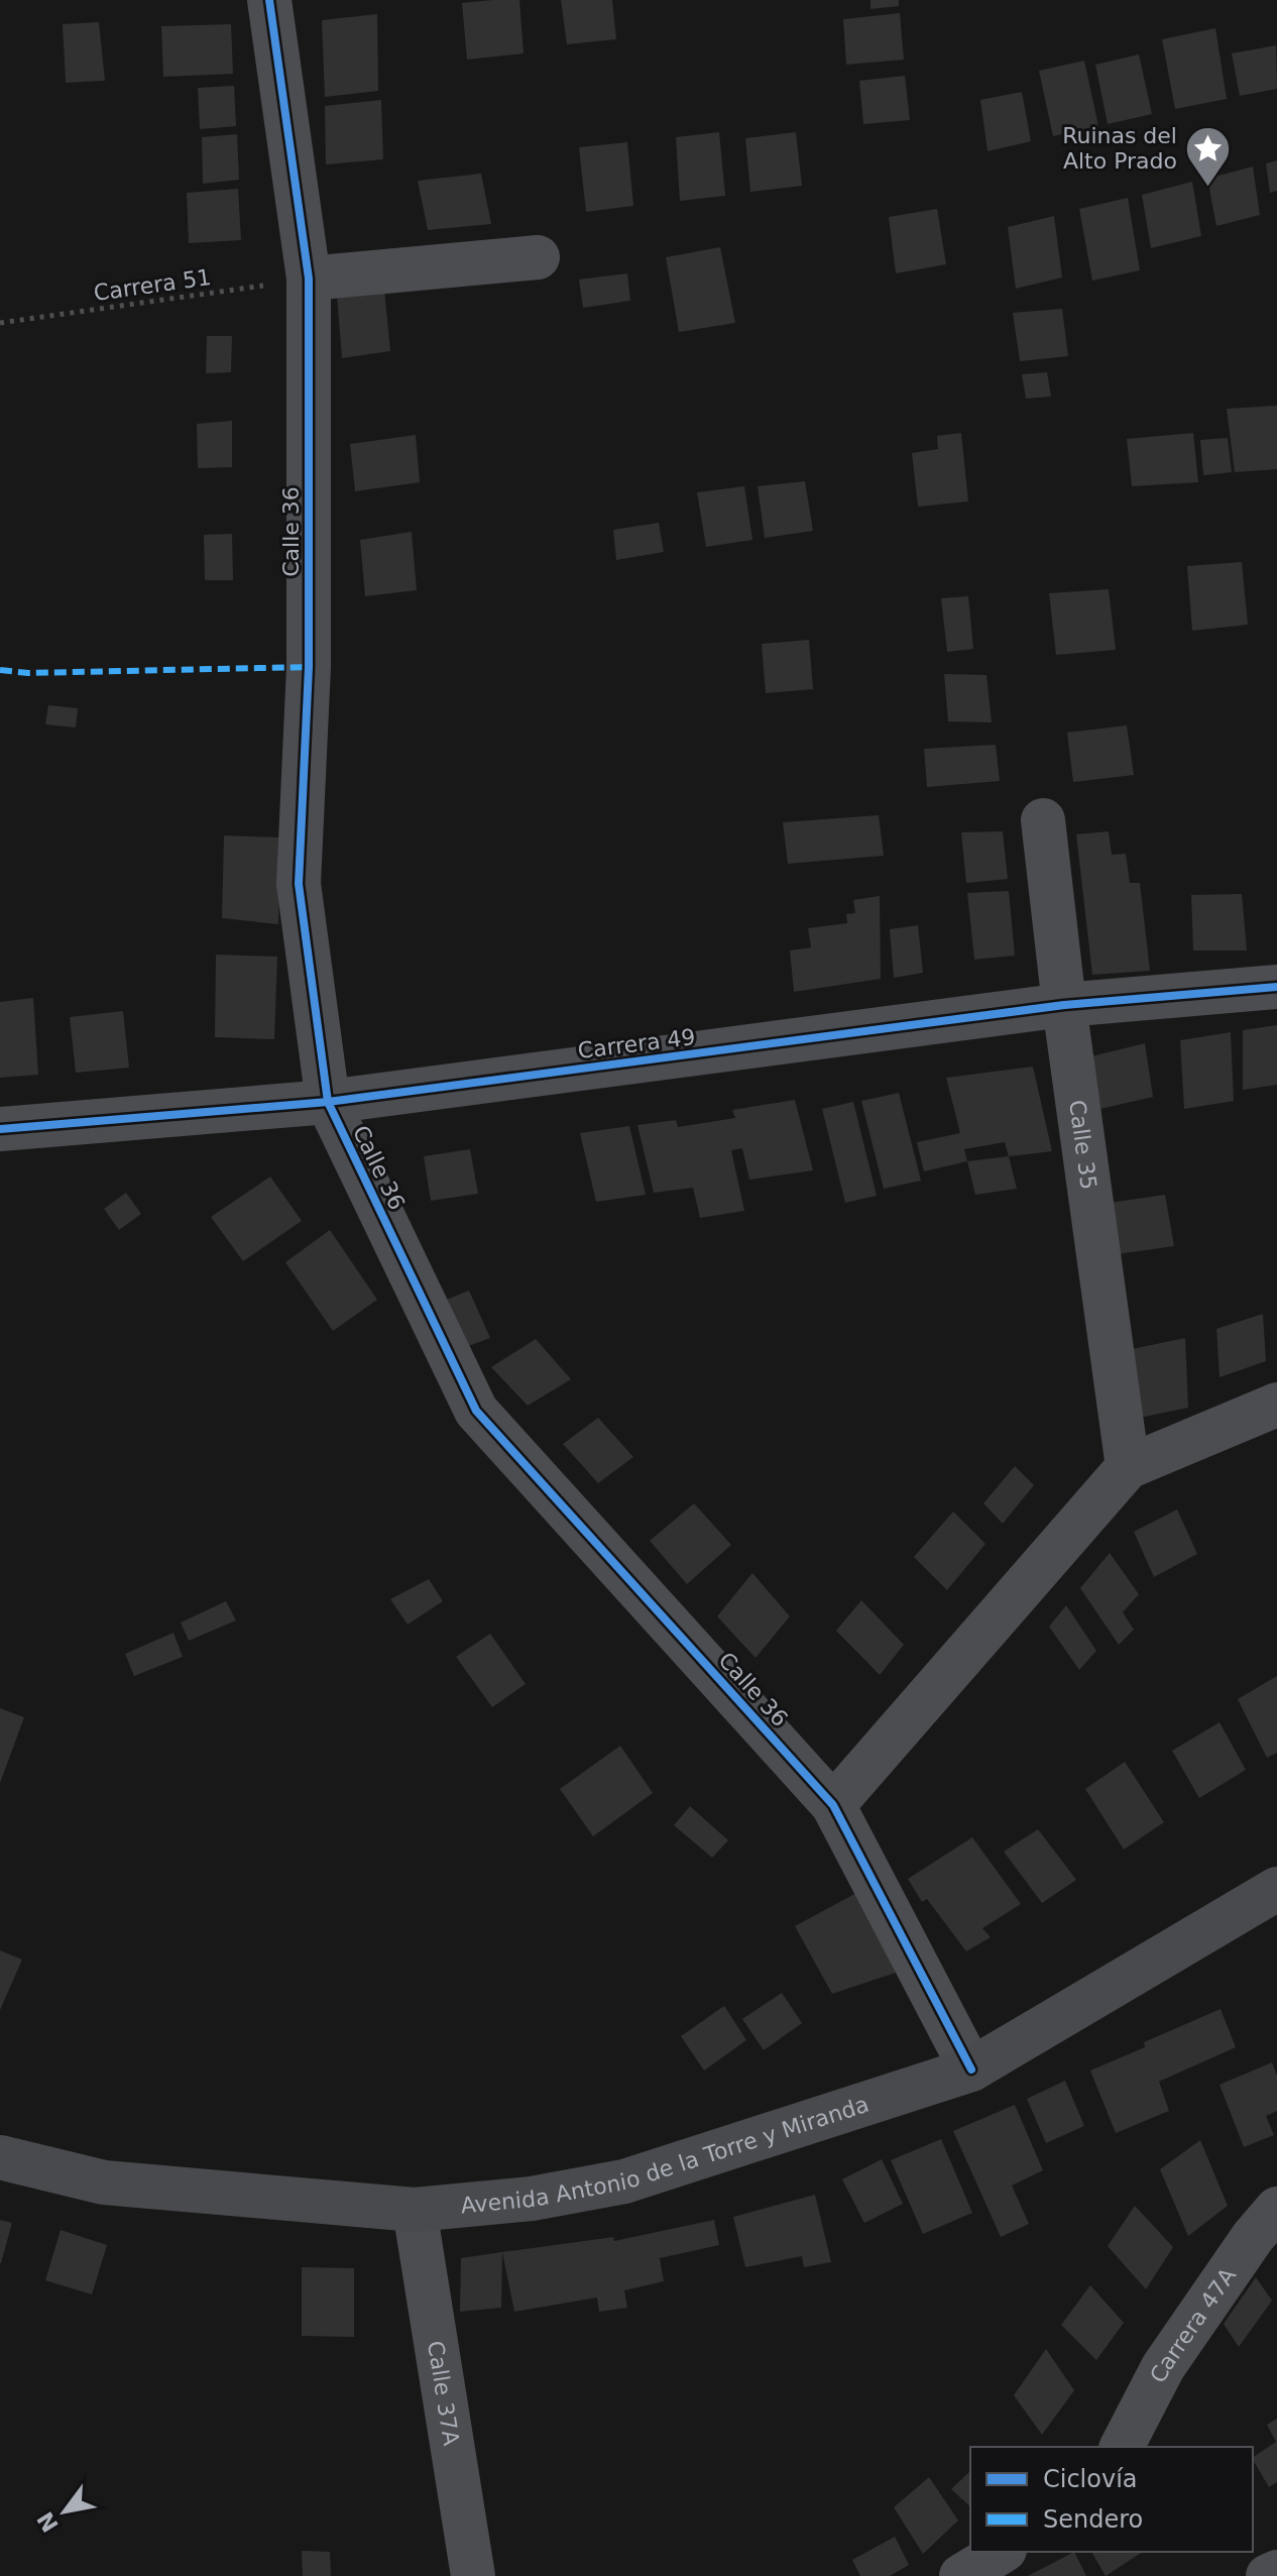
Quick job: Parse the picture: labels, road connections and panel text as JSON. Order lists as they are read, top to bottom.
{
  "streets": {
    "main road": ["Avenida Antonio de la Torre y Miranda"],
    "street": [
      "Calle 36",
      "Carrera 49",
      "Calle 35",
      "Carrera 47A",
      "Calle 37A"
    ],
    "path": ["Carrera 51"]
  },
  "crossings": [
    ["Carrera 51", "Calle 36"],
    ["Calle 36", "Carrera 49"],
    ["Calle 36", "Avenida Antonio de la Torre y Miranda"],
    ["Carrera 49", "Calle 35"],
    ["Avenida Antonio de la Torre y Miranda", "Calle 37A"]
  ],
  "places": {
    "place": ["Ruinas del Alto Prado"]
  },
  "legend": ["Ciclovía", "Sendero"],
  "north": "bottom left"
}
